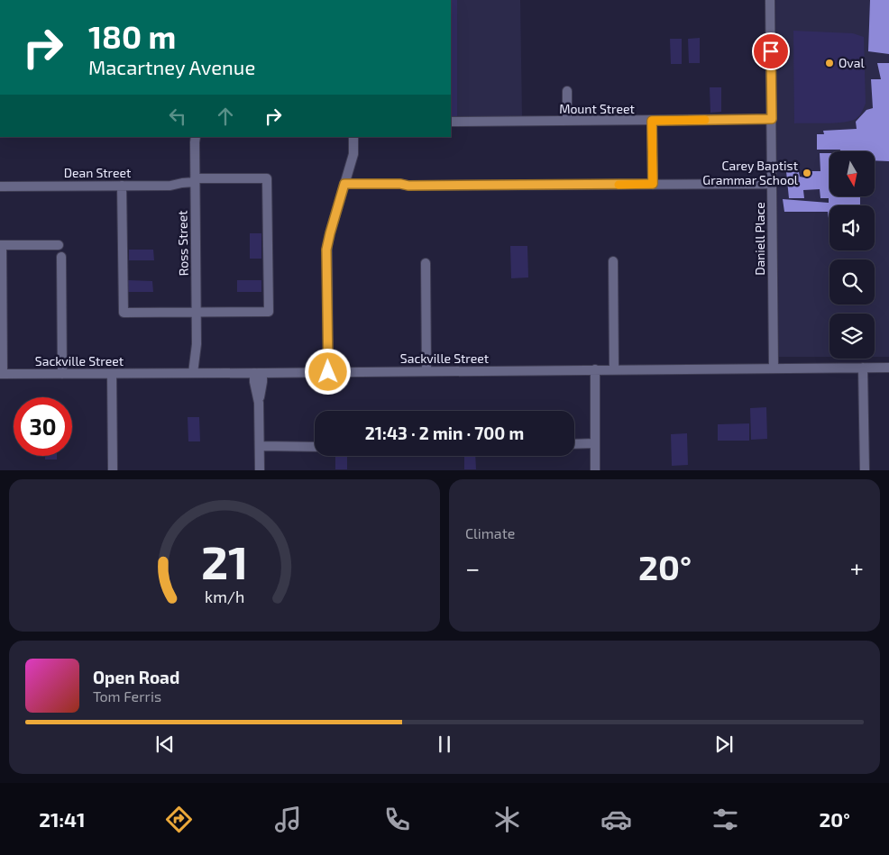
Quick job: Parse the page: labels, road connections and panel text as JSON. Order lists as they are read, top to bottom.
{
  "streets": {
    "street": [
      "Mount Street",
      "Dean Street",
      "Daniell Place",
      "Ross Street",
      "Sackville Street"
    ]
  },
  "crossings": [
    ["Mount Street", "Daniell Place"],
    ["Dean Street", "Ross Street"],
    ["Daniell Place", "Sackville Street"],
    ["Ross Street", "Sackville Street"]
  ],
  "places": ["Oval", "Carey Baptist Grammar School"],
  "north": "bottom",
  "page": {
    "turn": ["180 m", "Macartney Avenue"],
    "limit": "30",
    "trip": "21:43 · 2 min · 700 m",
    "tile": "Climate",
    "heat": ["−", "20°", "+"],
    "song": ["Open Road", "Tom Ferris"],
    "tabs": ["21:41", "20°"],
    "gauge": ["21", "km/h"]
  }
}
